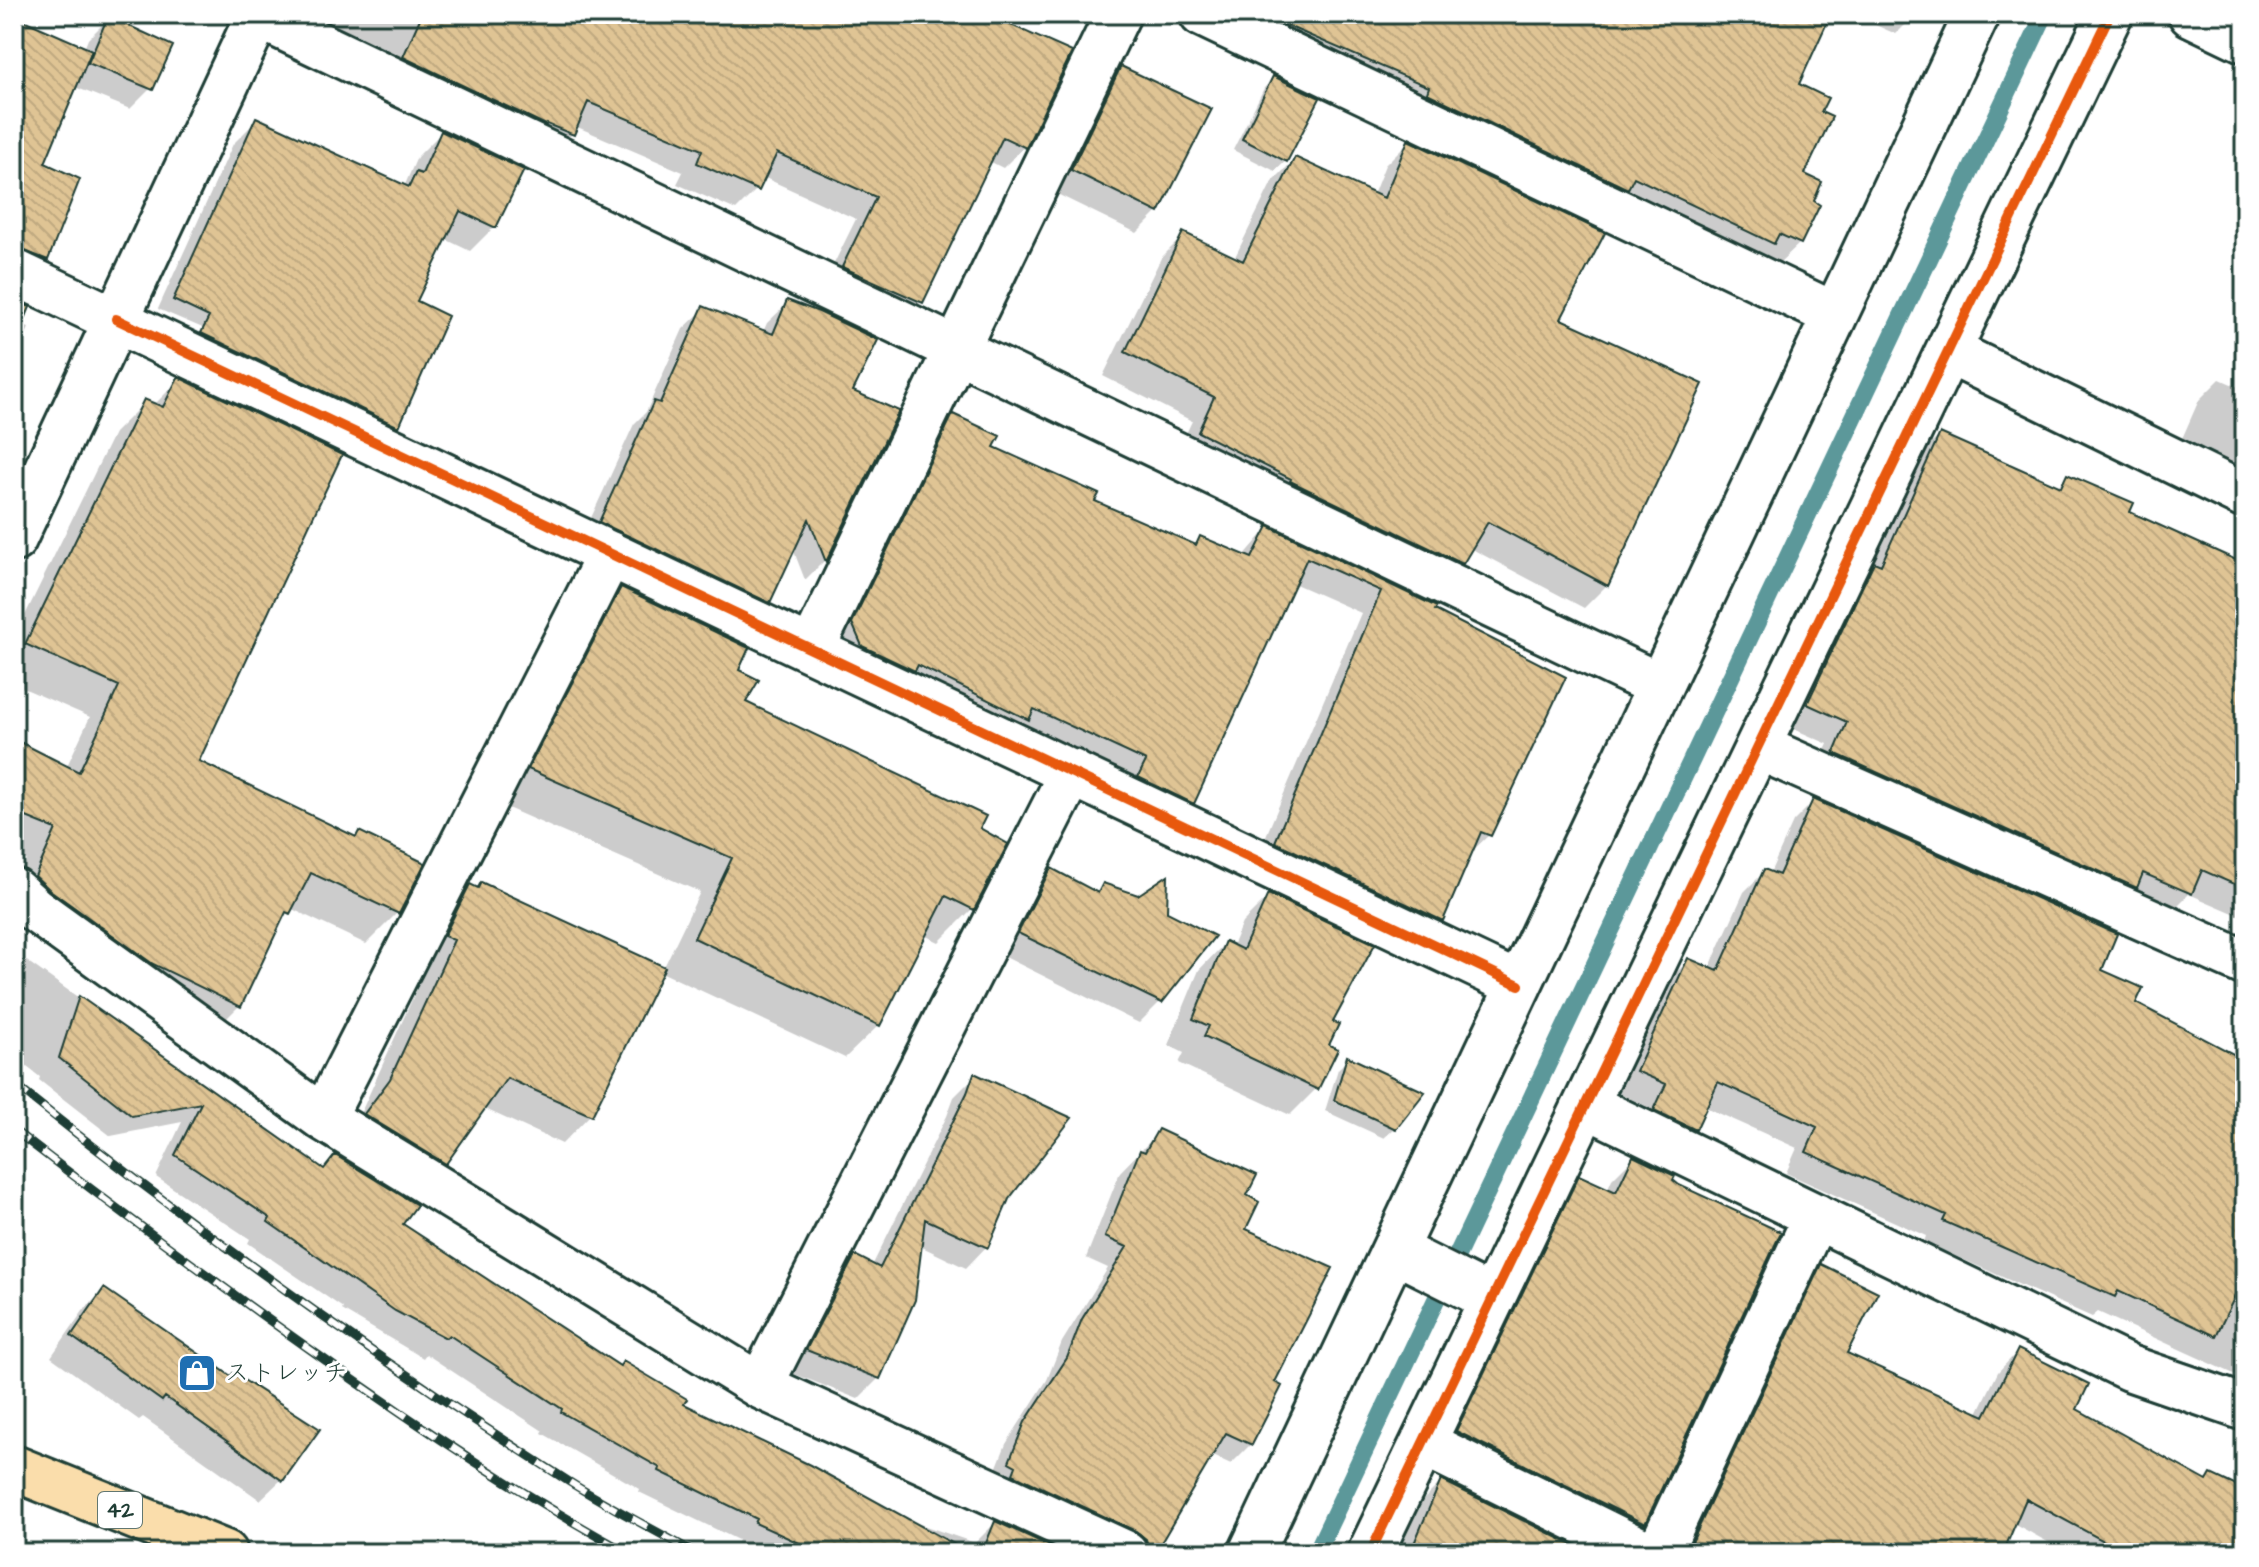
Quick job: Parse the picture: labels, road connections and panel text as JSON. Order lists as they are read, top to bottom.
{
  "streets": {
    "main road": ["42"]
  },
  "places": {
    "shop": ["ストレッチ"]
  }
}
